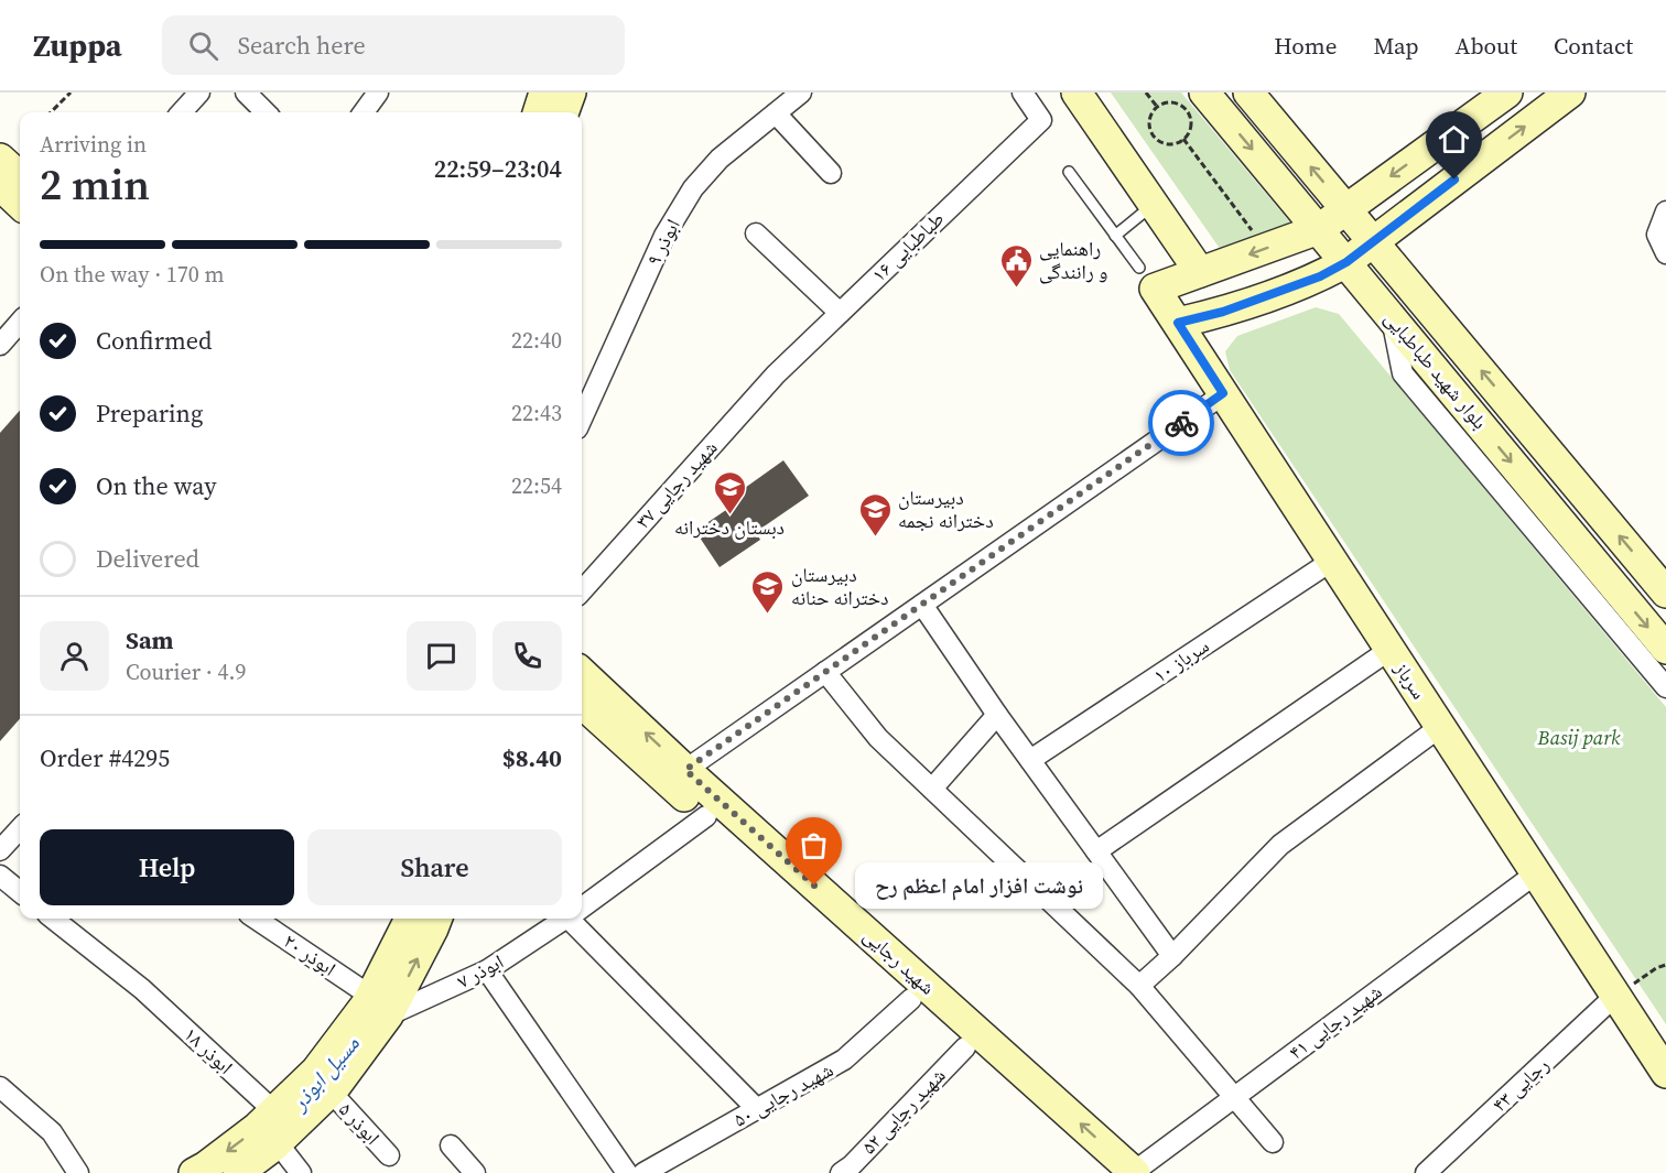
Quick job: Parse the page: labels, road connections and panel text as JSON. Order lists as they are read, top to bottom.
{
  "streets": {
    "main road": ["بلوار شهید طباطبایی", "سرباز", "شهید رجایی"],
    "street": [
      "ابوذر ۹",
      "طباطبایی ۱۶",
      "شهید رجایی ۳۷",
      "سرباز ۱۰",
      "ابوذر ۲۰",
      "ابوذر ۷",
      "شهید رجایی ۴۱",
      "ابوذر ۱۸",
      "رجایی ۴۳",
      "شهید رجایی ۵۰",
      "شهید رجایی ۵۲",
      "ابوذر ۵"
    ]
  },
  "crossings": [
    ["طباطبایی ۱۶", "شهید رجایی ۳۷"],
    ["سرباز ۱۰", "سرباز"],
    ["سرباز", "شهید رجایی ۴۱"],
    ["سرباز", "رجایی ۴۳"],
    ["ابوذر ۲۰", "ابوذر ۷"],
    ["شهید رجایی", "ابوذر ۷"],
    ["شهید رجایی", "شهید رجایی ۴۱"],
    ["شهید رجایی", "شهید رجایی ۵۰"],
    ["شهید رجایی", "شهید رجایی ۵۲"]
  ],
  "water": ["مسیل ابوذر"],
  "parks": ["Basij park"],
  "places": {
    "public building": ["راهنمایی و رانندگی"],
    "school or university": ["دبستان دخترانه", "دبیرستان دخترانه نجمه", "دبیرستان دخترانه حنانه"],
    "other": ["نوشت افزار امام اعظم رح"]
  },
  "page": {
    "header": "Zuppa",
    "search": "Search here",
    "nav": [
      "Home",
      "Map",
      "About",
      "Contact"
    ],
    "heading": ["2 min", "Arriving in", "22:59–23:04"],
    "panel": [
      "Sam",
      "Courier · 4.9",
      "Order #4295",
      "$8.40"
    ],
    "bar": "On the way · 170 m",
    "list": [
      ["Confirmed", "22:40"],
      ["Preparing", "22:43"],
      ["On the way", "22:54"],
      "Delivered"
    ],
    "buttons": ["Help", "Share"],
    "bubble": "نوشت افزار امام اعظم رح"
  }
}
